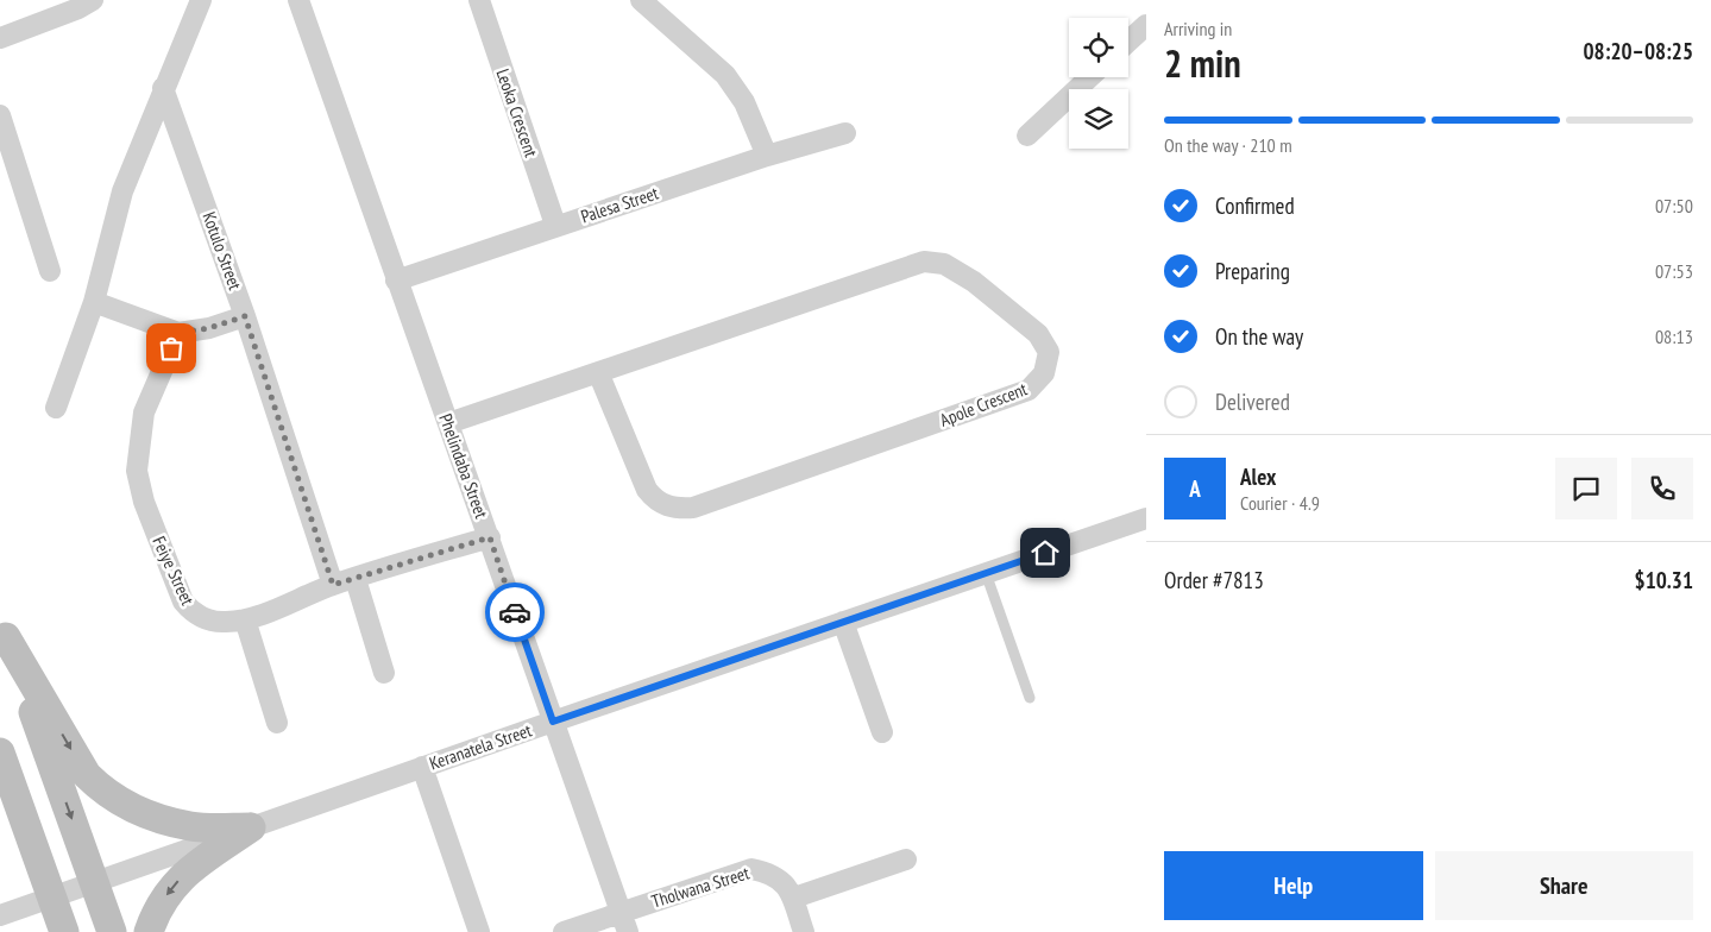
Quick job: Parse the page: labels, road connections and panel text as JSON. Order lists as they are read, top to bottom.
{
  "streets": {
    "street": [
      "Leoka Crescent",
      "Palesa Street",
      "Kotulo Street",
      "Apole Crescent",
      "Phelindaba Street",
      "Feiye Street",
      "Keranatela Street",
      "Tholwana Street"
    ]
  },
  "crossings": [
    ["Leoka Crescent", "Palesa Street"],
    ["Palesa Street", "Phelindaba Street"],
    ["Kotulo Street", "Feiye Street"],
    ["Phelindaba Street", "Feiye Street"],
    ["Phelindaba Street", "Keranatela Street"],
    ["Phelindaba Street", "Tholwana Street"]
  ],
  "page": {
    "heading": ["2 min", "Arriving in", "08:20–08:25"],
    "panel": [
      "Alex",
      "Courier · 4.9",
      "Order #7813",
      "$10.31"
    ],
    "bar": "On the way · 210 m",
    "list": [
      ["Confirmed", "07:50"],
      ["Preparing", "07:53"],
      ["On the way", "08:13"],
      "Delivered"
    ],
    "round": "A",
    "buttons": ["Help", "Share"]
  }
}
